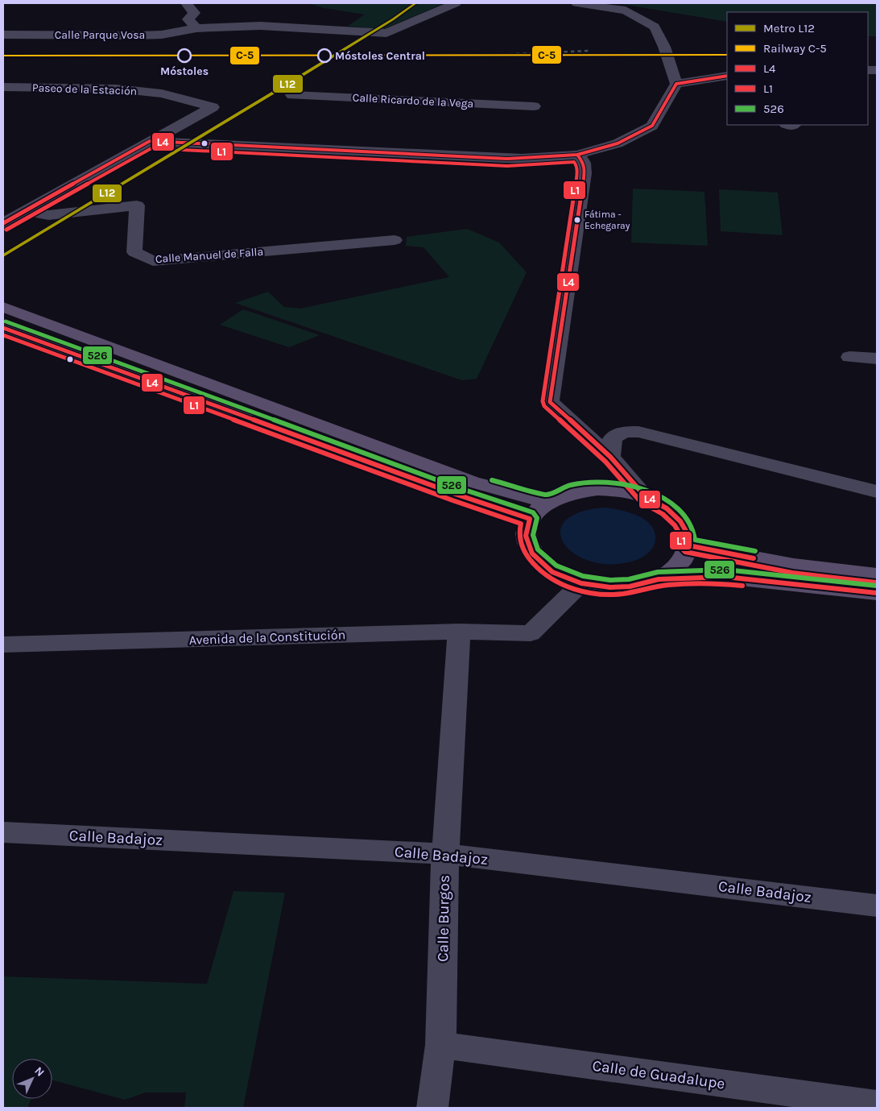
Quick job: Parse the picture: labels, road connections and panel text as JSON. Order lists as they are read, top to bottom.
{
  "streets": {
    "street": [
      "Calle Parque Vosa",
      "Paseo de la Estación",
      "Calle Ricardo de la Vega",
      "Calle Manuel de Falla",
      "Avenida de la Constitución",
      "Calle Badajoz",
      "Calle Burgos",
      "Calle de Guadalupe"
    ]
  },
  "crossings": [
    ["Avenida de la Constitución", "Calle Burgos"],
    ["Calle Badajoz", "Calle Burgos"],
    ["Calle Burgos", "Calle de Guadalupe"]
  ],
  "places": ["Móstoles", "Móstoles Central", "Fátima - Echegaray"],
  "lines": [
    "metro line L12",
    "rail line C-5",
    "transit line L4",
    "transit line L1",
    "transit line 526"
  ],
  "legend": [
    "Metro L12",
    "Railway C-5",
    "L4",
    "L1",
    "526"
  ],
  "north": "top right"
}
